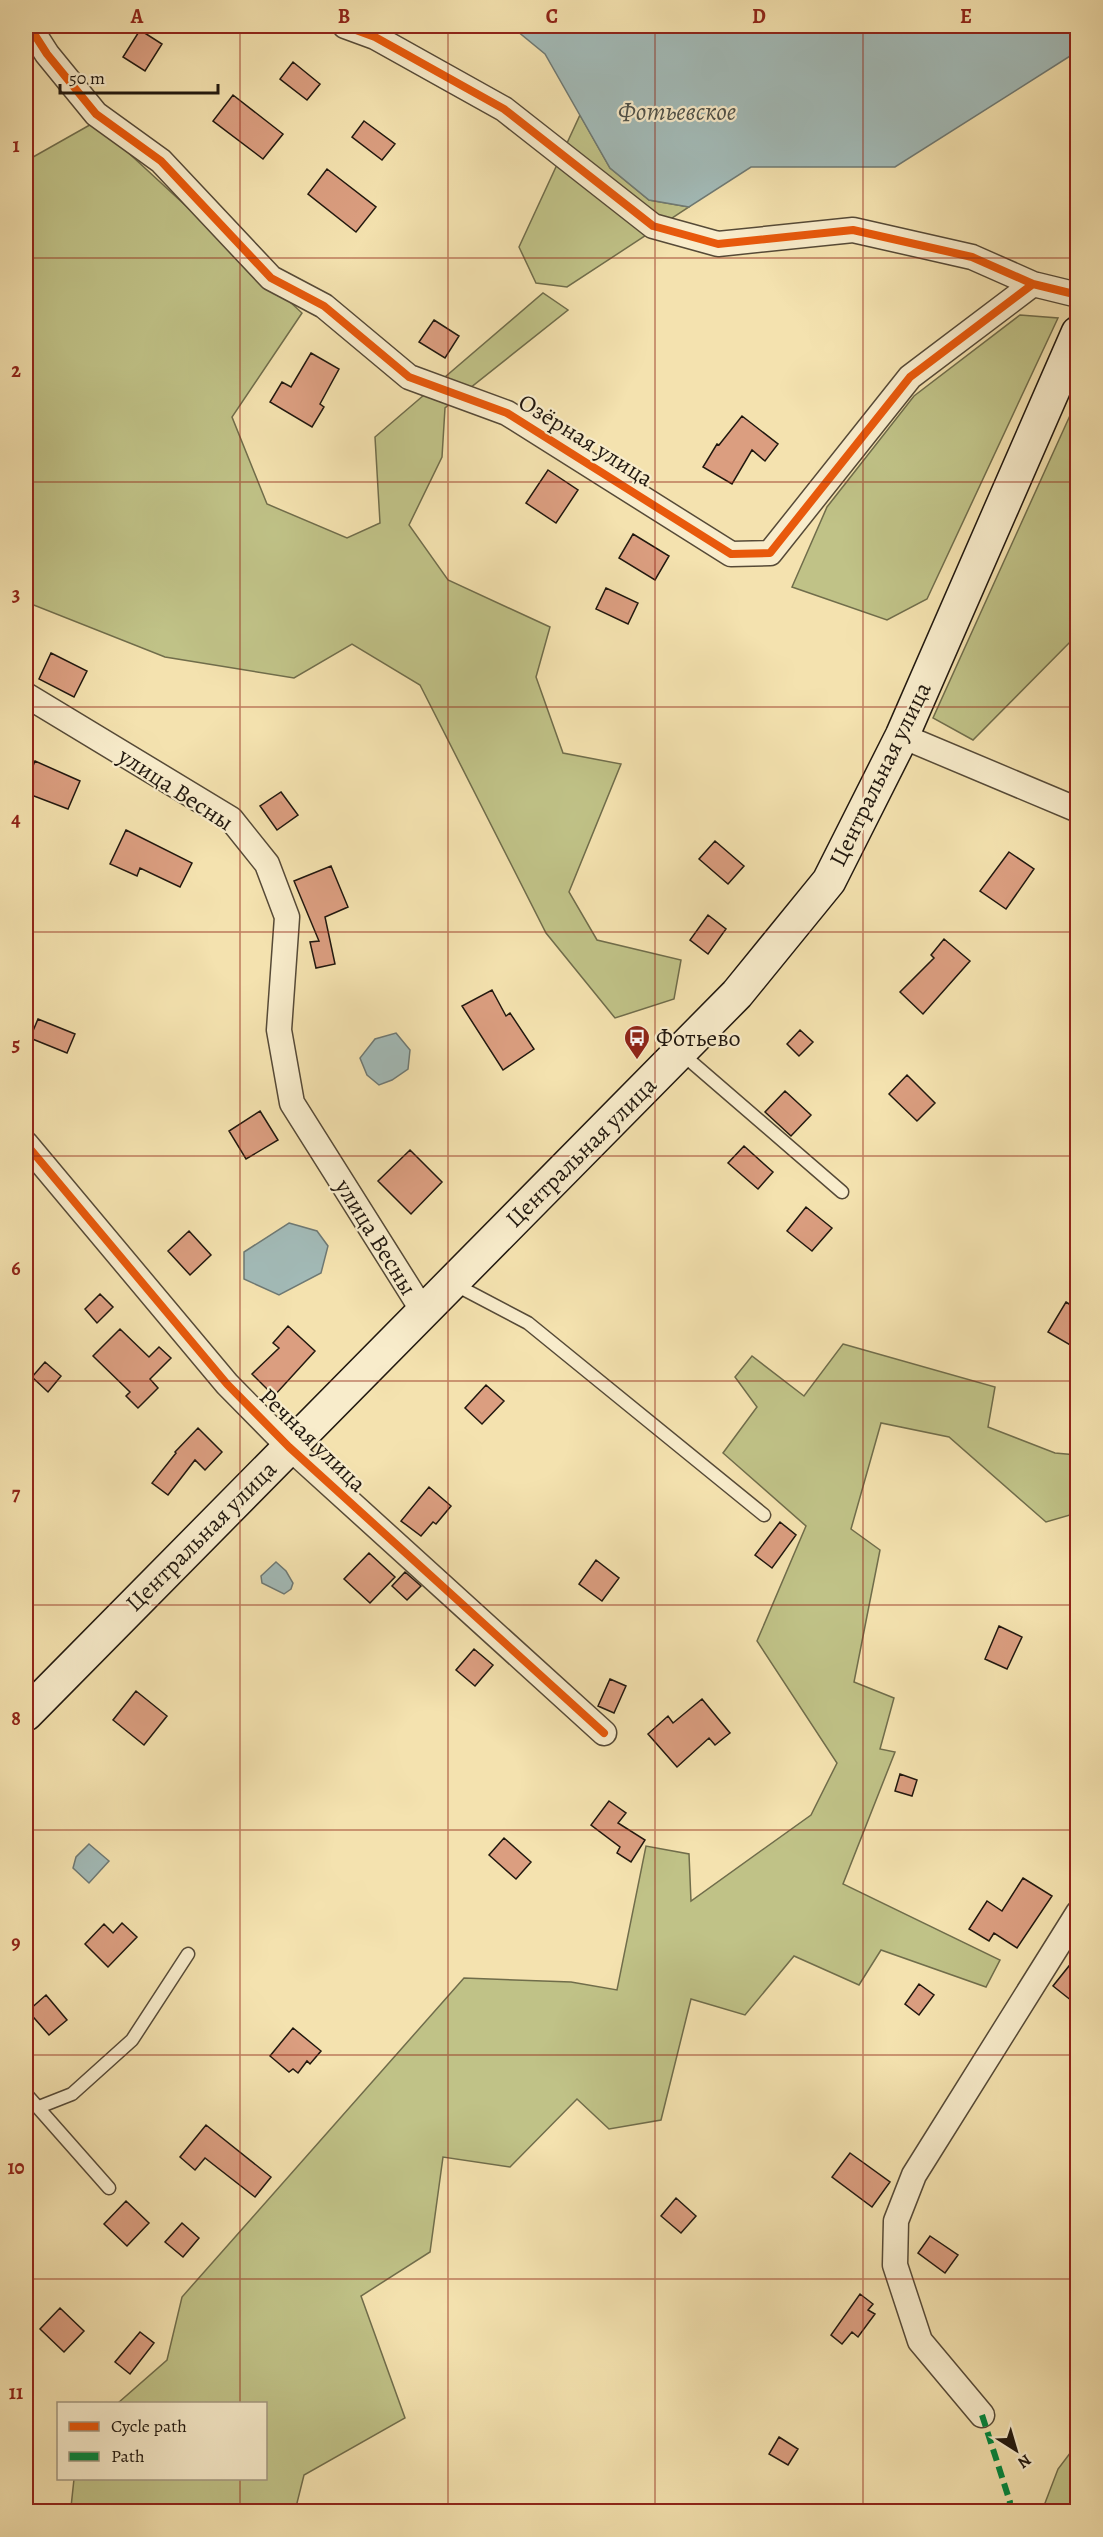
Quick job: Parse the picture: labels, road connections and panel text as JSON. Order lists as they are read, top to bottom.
{
  "streets": {
    "main road": ["Центральная улица"],
    "street": ["Озёрная улица", "улица Весны", "Речная улица"]
  },
  "crossings": [
    ["Центральная улица", "улица Весны"],
    ["Центральная улица", "Речная улица"]
  ],
  "water": ["Фотьевское"],
  "places": {
    "bus stop": ["Фотьево"]
  },
  "legend": ["Cycle path", "Path"],
  "scale_bar": "50 m",
  "north": "bottom right",
  "grid": {
    "columns": [
      "A",
      "B",
      "C",
      "D",
      "E"
    ],
    "rows": [
      "1",
      "2",
      "3",
      "4",
      "5",
      "6",
      "7",
      "8",
      "9",
      "10",
      "11"
    ]
  }
}
